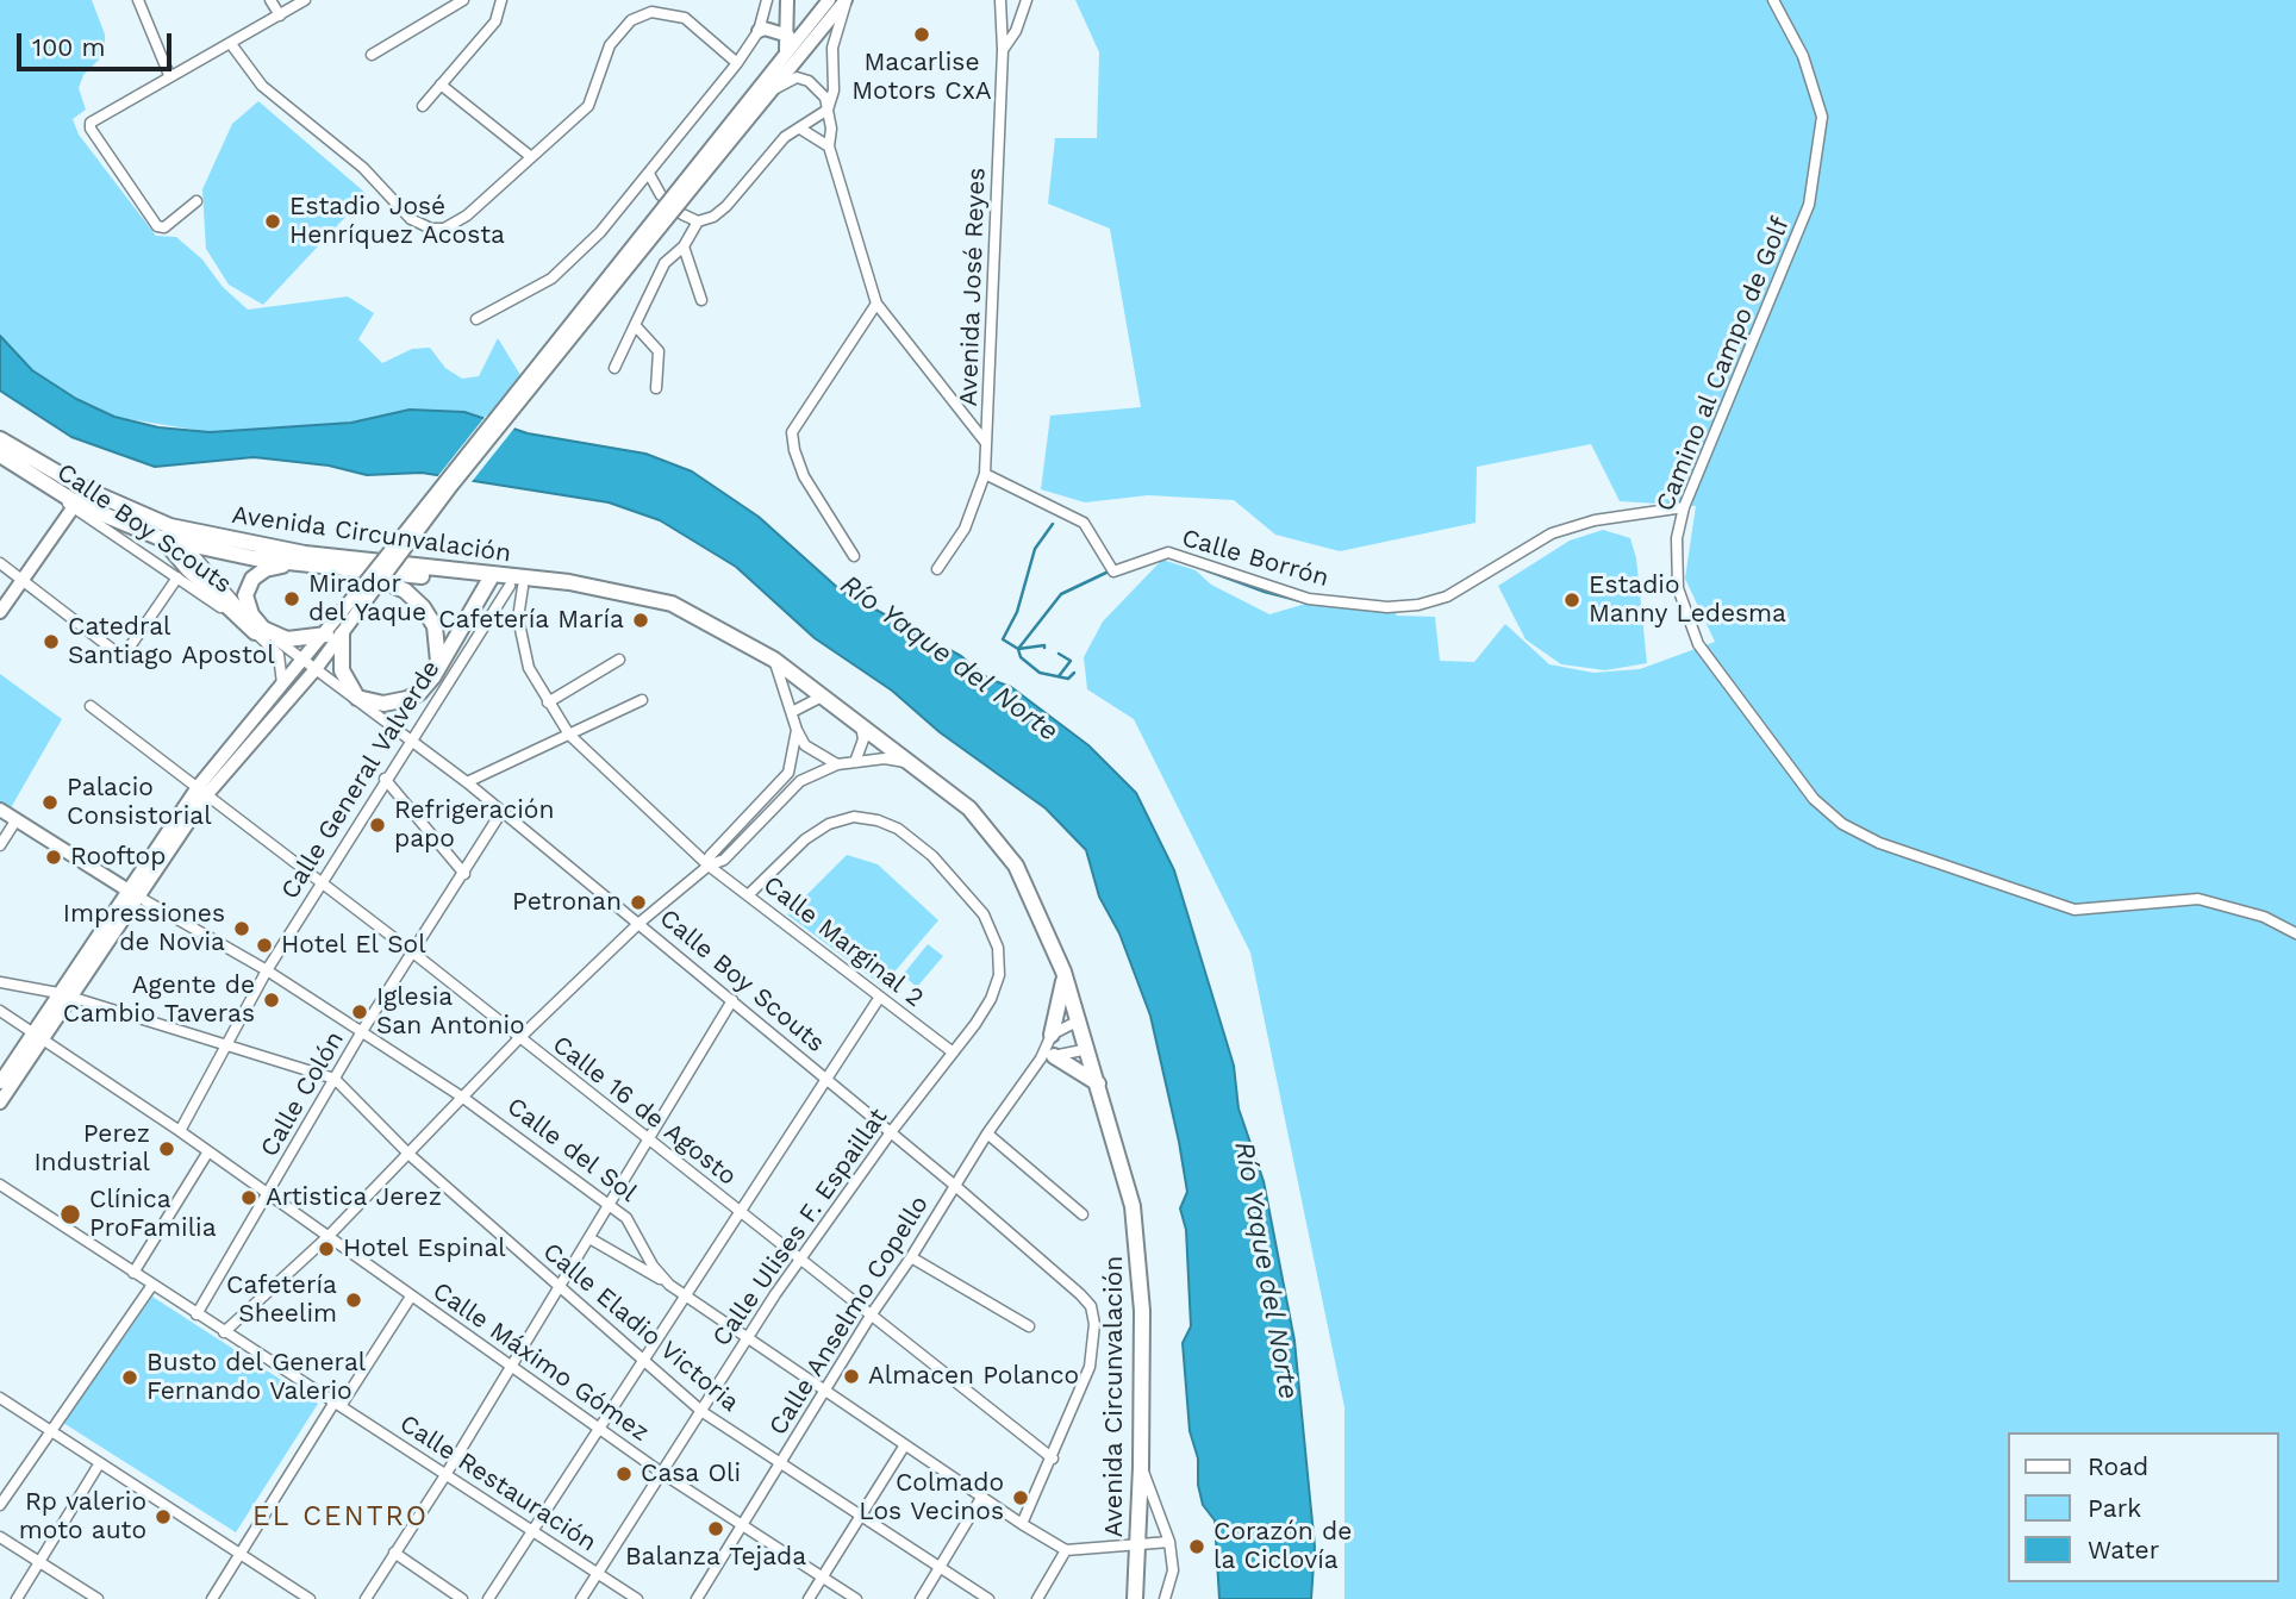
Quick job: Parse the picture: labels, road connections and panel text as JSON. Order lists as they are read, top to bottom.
{
  "streets": {
    "main road": ["Avenida Circunvalación", "Calle del Sol"],
    "street": [
      "Avenida José Reyes",
      "Camino al Campo de Golf",
      "Calle Boy Scouts",
      "Calle Borrón",
      "Calle General Valverde",
      "Calle Marginal 2",
      "Calle Colón",
      "Calle 16 de Agosto",
      "Calle Ulises F. Espaillat",
      "Calle Anselmo Copello",
      "Calle Eladio Victoria",
      "Calle Máximo Gómez",
      "Calle Restauración"
    ]
  },
  "crossings": [
    ["Avenida José Reyes", "Calle Borrón"],
    ["Camino al Campo de Golf", "Calle Borrón"],
    ["Calle Boy Scouts", "Avenida Circunvalación"],
    ["Calle Boy Scouts", "Calle General Valverde"],
    ["Calle Boy Scouts", "Calle Colón"],
    ["Calle Boy Scouts", "Calle 16 de Agosto"],
    ["Calle Boy Scouts", "Calle del Sol"],
    ["Calle Boy Scouts", "Calle Ulises F. Espaillat"],
    ["Calle Boy Scouts", "Calle Anselmo Copello"],
    ["Avenida Circunvalación", "Calle General Valverde"],
    ["Avenida Circunvalación", "Calle Marginal 2"],
    ["Calle General Valverde", "Calle Marginal 2"],
    ["Calle General Valverde", "Calle 16 de Agosto"],
    ["Calle General Valverde", "Calle del Sol"],
    ["Calle General Valverde", "Calle Eladio Victoria"],
    ["Calle General Valverde", "Calle Máximo Gómez"],
    ["Calle Marginal 2", "Calle Ulises F. Espaillat"],
    ["Calle Colón", "Calle 16 de Agosto"],
    ["Calle Colón", "Calle del Sol"],
    ["Calle Colón", "Calle Eladio Victoria"],
    ["Calle Colón", "Calle Máximo Gómez"],
    ["Calle Colón", "Calle Restauración"],
    ["Calle 16 de Agosto", "Calle Ulises F. Espaillat"],
    ["Calle 16 de Agosto", "Calle Anselmo Copello"],
    ["Calle del Sol", "Calle Ulises F. Espaillat"],
    ["Calle del Sol", "Calle Anselmo Copello"],
    ["Calle Ulises F. Espaillat", "Calle Eladio Victoria"],
    ["Calle Ulises F. Espaillat", "Calle Máximo Gómez"],
    ["Calle Ulises F. Espaillat", "Calle Restauración"],
    ["Calle Anselmo Copello", "Calle Eladio Victoria"],
    ["Calle Anselmo Copello", "Calle Máximo Gómez"]
  ],
  "districts": ["EL CENTRO"],
  "water": ["Río Yaque del Norte"],
  "places": [
    "Macarlise Motors CxA",
    "Estadio José Henríquez Acosta",
    "Mirador del Yaque",
    "Estadio Manny Ledesma",
    "Cafetería María",
    "Catedral Santiago Apostol",
    "Palacio Consistorial",
    "Refrigeración papo",
    "Rooftop",
    "Petronan",
    "Impressiones de Novia",
    "Hotel El Sol",
    "Agente de Cambio Taveras",
    "Iglesia San Antonio",
    "Perez Industrial",
    "Artistica Jerez",
    "Clínica ProFamilia",
    "Hotel Espinal",
    "Cafetería Sheelim",
    "Almacen Polanco",
    "Busto del General Fernando Valerio",
    "Casa Oli",
    "Colmado Los Vecinos",
    "Rp valerio moto auto",
    "Balanza Tejada",
    "Corazón de la Ciclovía"
  ],
  "legend": ["Road", "Park", "Water"],
  "scale_bar": "100 m"
}
